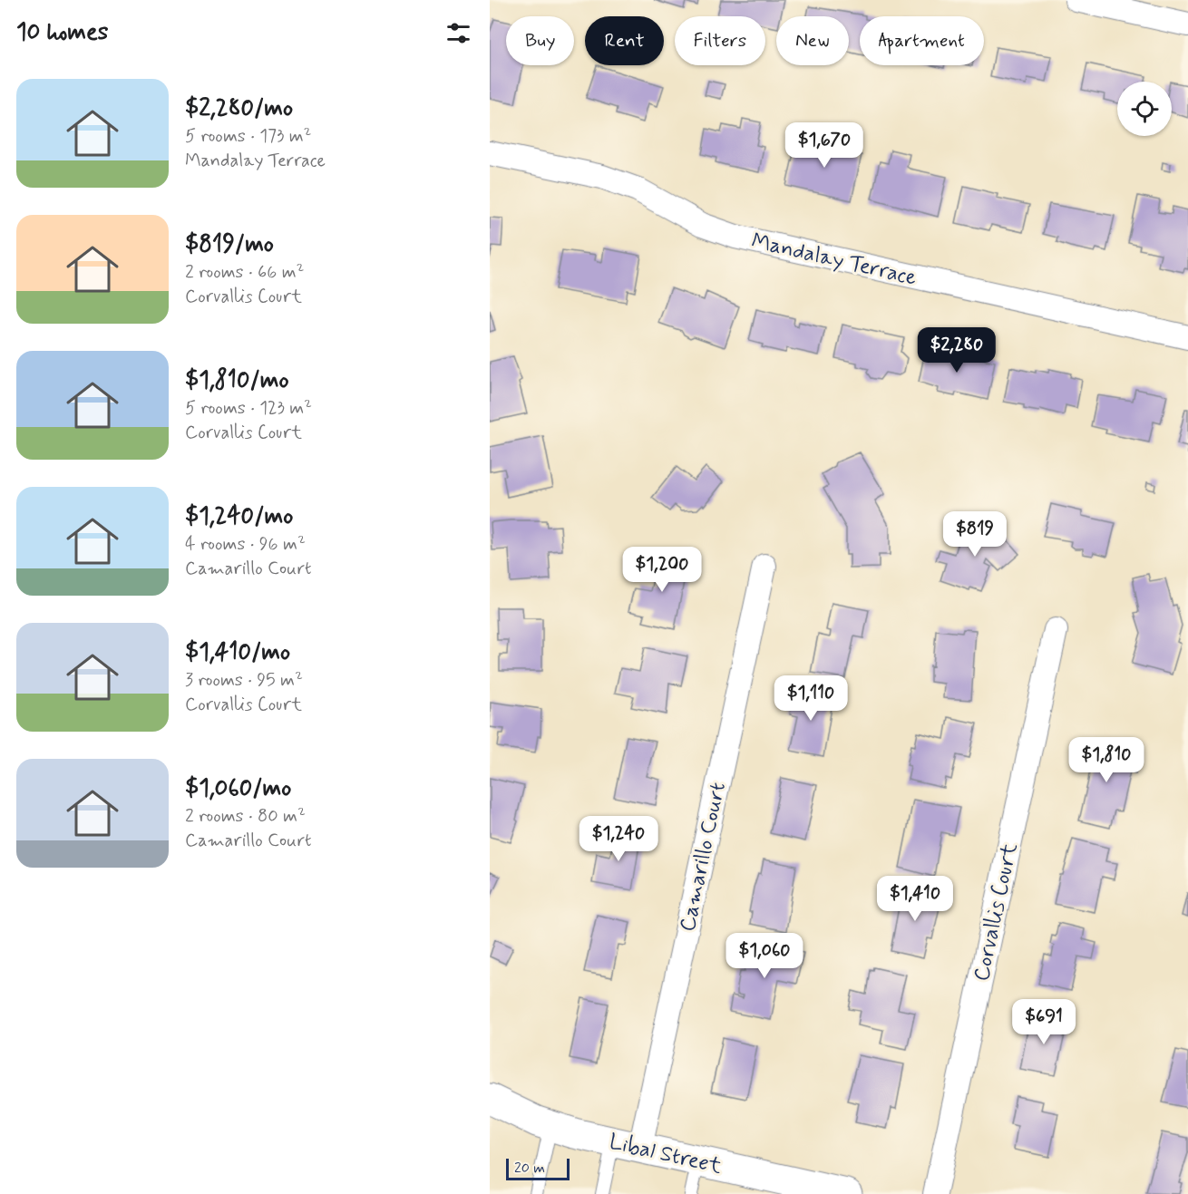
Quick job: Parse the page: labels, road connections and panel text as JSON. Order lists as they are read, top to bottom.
{
  "streets": {
    "street": [
      "Mandalay Terrace",
      "Camarillo Court",
      "Corvallis Court",
      "Libal Street"
    ]
  },
  "crossings": [
    ["Camarillo Court", "Libal Street"]
  ],
  "scale_bar": "20 m",
  "page": {
    "heading": "10 homes",
    "chip": [
      "Buy",
      "Rent",
      "Filters",
      "New",
      "Apartment"
    ],
    "list": [
      {
        "name": "$2,280/mo",
        "note": "5 rooms · 173 m² · Mandalay Terrace"
      },
      {
        "name": "$819/mo",
        "note": "2 rooms · 66 m² · Corvallis Court"
      },
      {
        "name": "$1,810/mo",
        "note": "5 rooms · 123 m² · Corvallis Court"
      },
      {
        "name": "$1,240/mo",
        "note": "4 rooms · 96 m² · Camarillo Court"
      },
      {
        "name": "$1,410/mo",
        "note": "3 rooms · 95 m² · Corvallis Court"
      },
      {
        "name": "$1,060/mo",
        "note": "2 rooms · 80 m² · Camarillo Court"
      }
    ],
    "price": [
      "$1,670",
      "$2,280",
      "$819",
      "$1,200",
      "$1,110",
      "$1,810",
      "$1,240",
      "$1,410",
      "$1,060",
      "$691"
    ],
    "scale": "20 m"
  }
}
